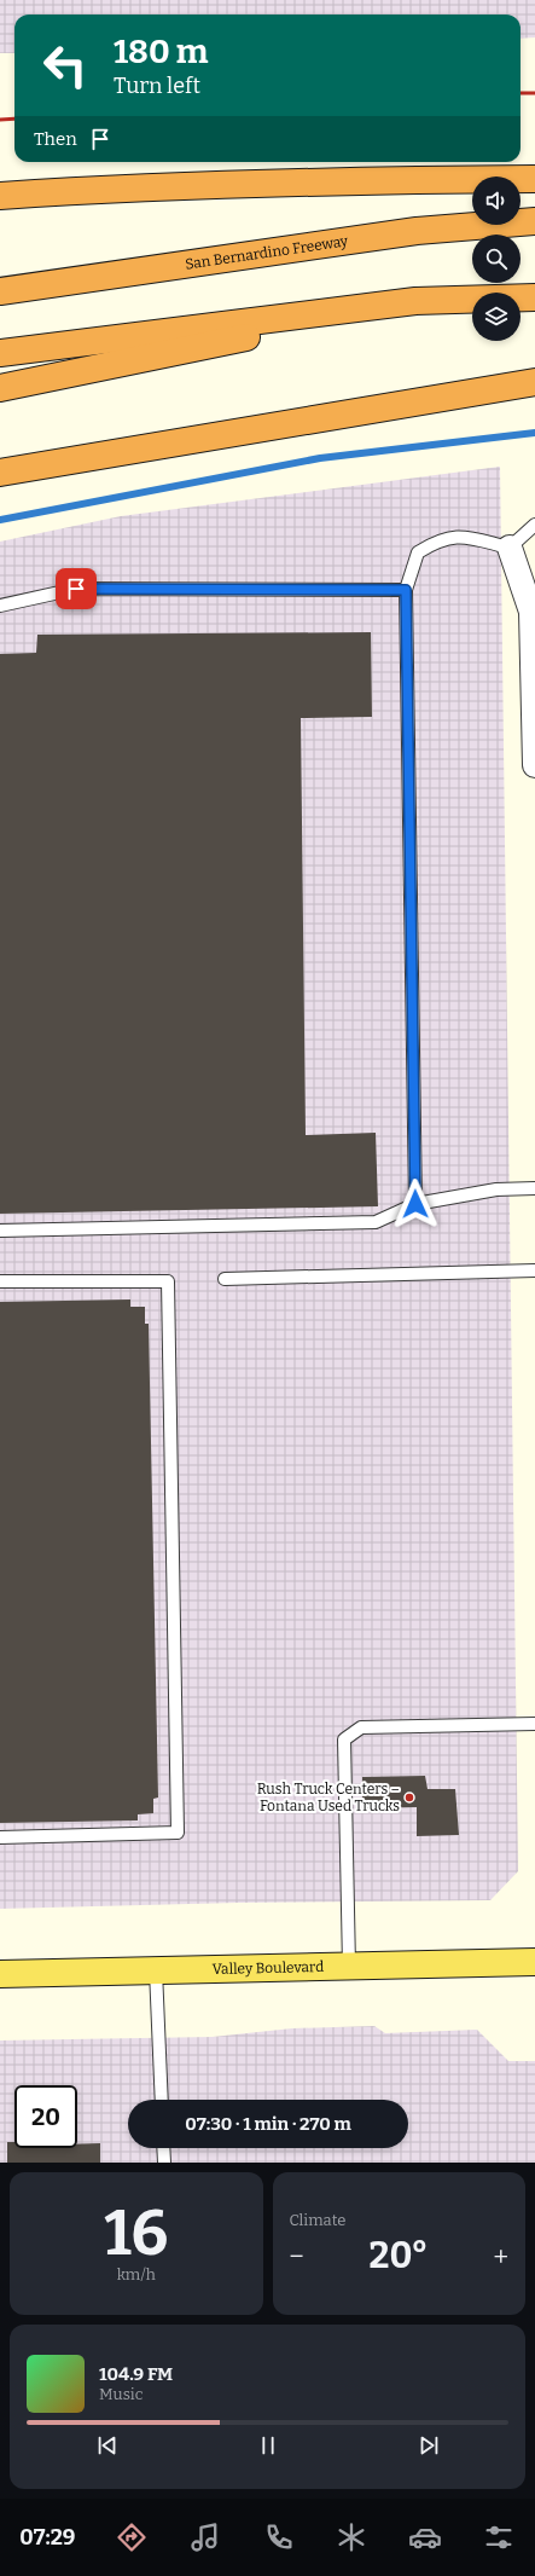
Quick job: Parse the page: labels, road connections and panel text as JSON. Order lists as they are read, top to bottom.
{
  "streets": {
    "highway": ["San Bernardino Freeway"],
    "main road": ["Valley Boulevard"]
  },
  "places": ["Rush Truck Centers – Fontana Used Trucks"],
  "page": {
    "turn": ["180 m", "Turn left"],
    "then": "Then",
    "limit": "20",
    "trip": "07:30 · 1 min · 270 m",
    "tile": [
      ["16", "km/h"],
      "Climate"
    ],
    "heat": ["−", "20°", "+"],
    "song": ["104.9 FM", "Music"],
    "tabs": "07:29"
  }
}
